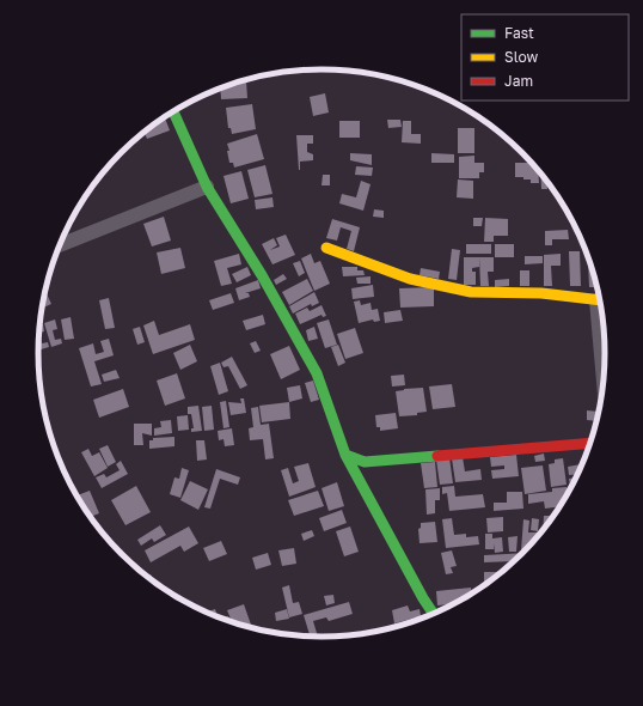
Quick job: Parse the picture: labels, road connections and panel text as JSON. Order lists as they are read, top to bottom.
{
  "legend": ["Fast", "Slow", "Jam"]
}
